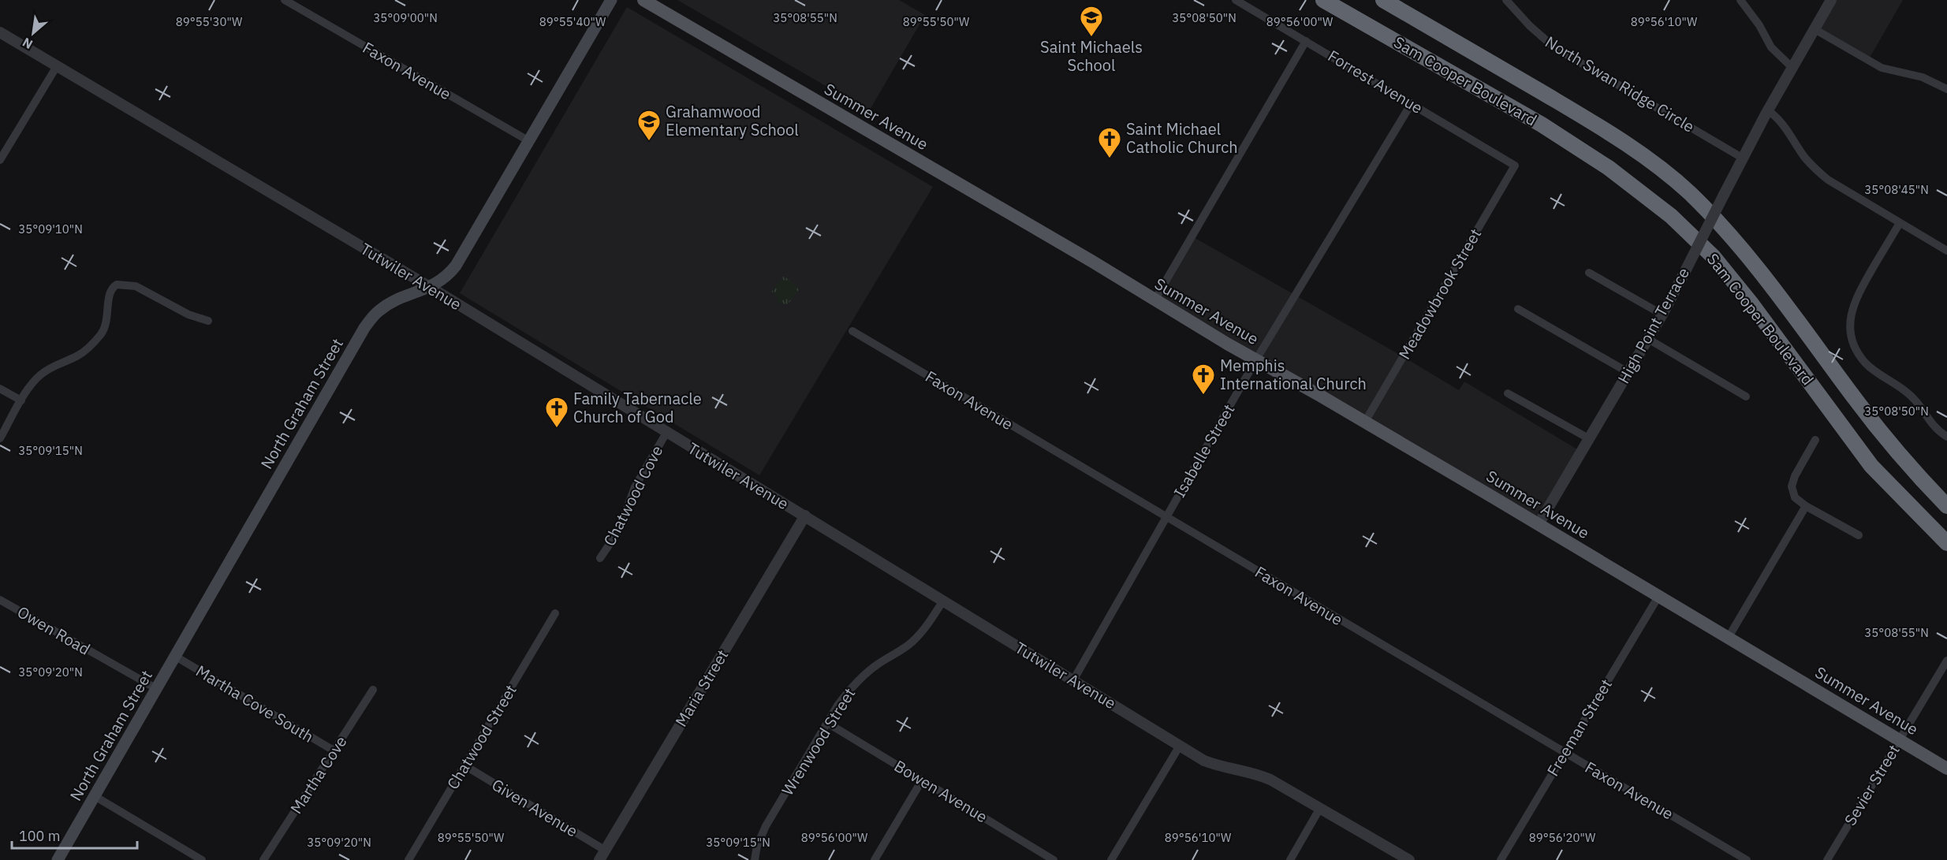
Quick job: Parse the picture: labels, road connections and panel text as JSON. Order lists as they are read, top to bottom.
{
  "streets": {
    "highway": ["Sam Cooper Boulevard"],
    "main road": ["Summer Avenue", "North Graham Street"],
    "street": [
      "Faxon Avenue",
      "Forrest Avenue",
      "North Swan Ridge Circle",
      "Tutwiler Avenue",
      "Meadowbrook Street",
      "High Point Terrace",
      "Isabelle Street",
      "Chatwood Cove",
      "Owen Road",
      "Maria Street",
      "Martha Cove South",
      "Freeman Street",
      "Chatwood Street",
      "Wrenwood Street",
      "Martha Cove",
      "Sevier Street",
      "Bowen Avenue",
      "Given Avenue"
    ]
  },
  "crossings": [
    ["Faxon Avenue", "North Graham Street"],
    ["Faxon Avenue", "Isabelle Street"],
    ["Faxon Avenue", "Freeman Street"],
    ["Forrest Avenue", "Meadowbrook Street"],
    ["Forrest Avenue", "Isabelle Street"],
    ["North Swan Ridge Circle", "High Point Terrace"],
    ["Summer Avenue", "Meadowbrook Street"],
    ["Summer Avenue", "High Point Terrace"],
    ["Summer Avenue", "Isabelle Street"],
    ["Summer Avenue", "Freeman Street"],
    ["Summer Avenue", "Sevier Street"],
    ["Tutwiler Avenue", "North Graham Street"],
    ["Tutwiler Avenue", "Isabelle Street"],
    ["Tutwiler Avenue", "Chatwood Cove"],
    ["Tutwiler Avenue", "Maria Street"],
    ["Tutwiler Avenue", "Wrenwood Street"],
    ["North Graham Street", "Owen Road"],
    ["North Graham Street", "Martha Cove South"],
    ["Maria Street", "Given Avenue"],
    ["Martha Cove South", "Martha Cove"],
    ["Chatwood Street", "Given Avenue"],
    ["Wrenwood Street", "Bowen Avenue"]
  ],
  "places": {
    "school or university": ["Saint Michaels School", "Grahamwood Elementary School"],
    "church": ["Saint Michael Catholic Church", "Memphis International Church", "Family Tabernacle Church of God"]
  },
  "scale_bar": "100 m",
  "north": "bottom left",
  "coordinates": [
    "35°09'00\"N",
    "35°08'50\"N",
    "35°08'55\"N",
    "89°55'30\"W",
    "89°55'40\"W",
    "89°55'50\"W",
    "89°56'00\"W",
    "89°56'10\"W",
    "35°08'45\"N",
    "35°09'10\"N",
    "35°09'15\"N",
    "35°09'20\"N",
    "89°56'20\"W"
  ]
}
